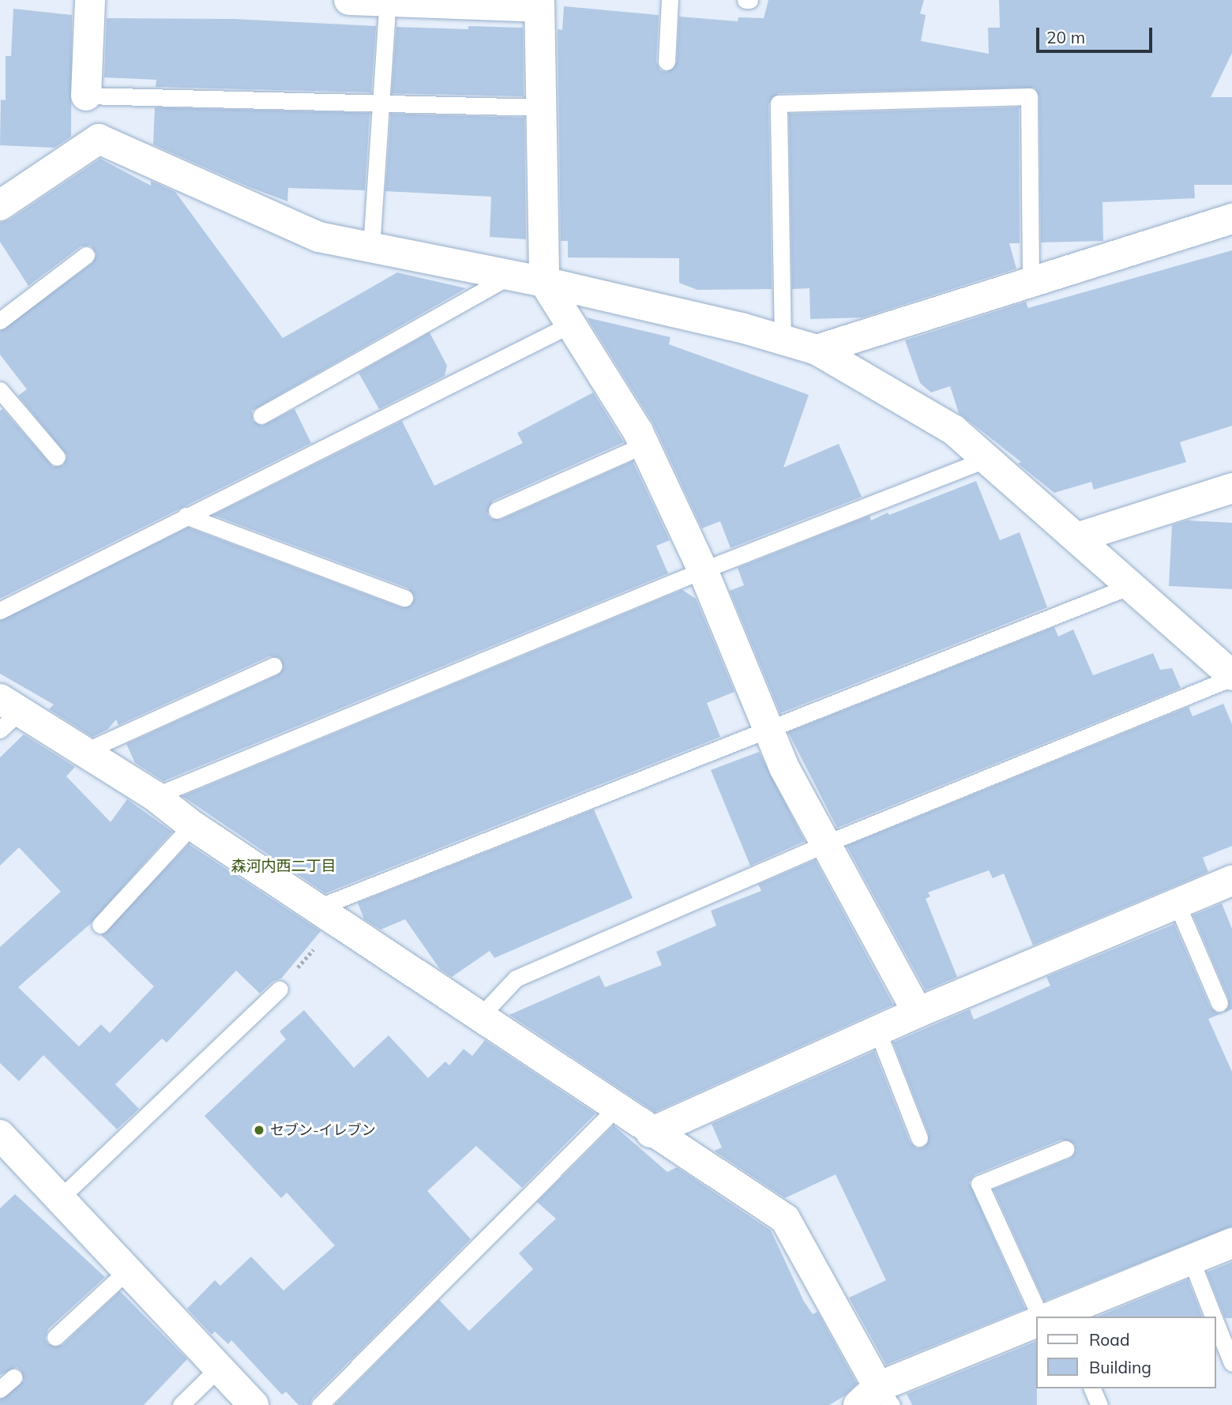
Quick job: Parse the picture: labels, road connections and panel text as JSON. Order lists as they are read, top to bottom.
{
  "districts": ["森河内西二丁目"],
  "places": ["セブン-イレブン"],
  "legend": ["Road", "Building"],
  "scale_bar": "20 m"
}
